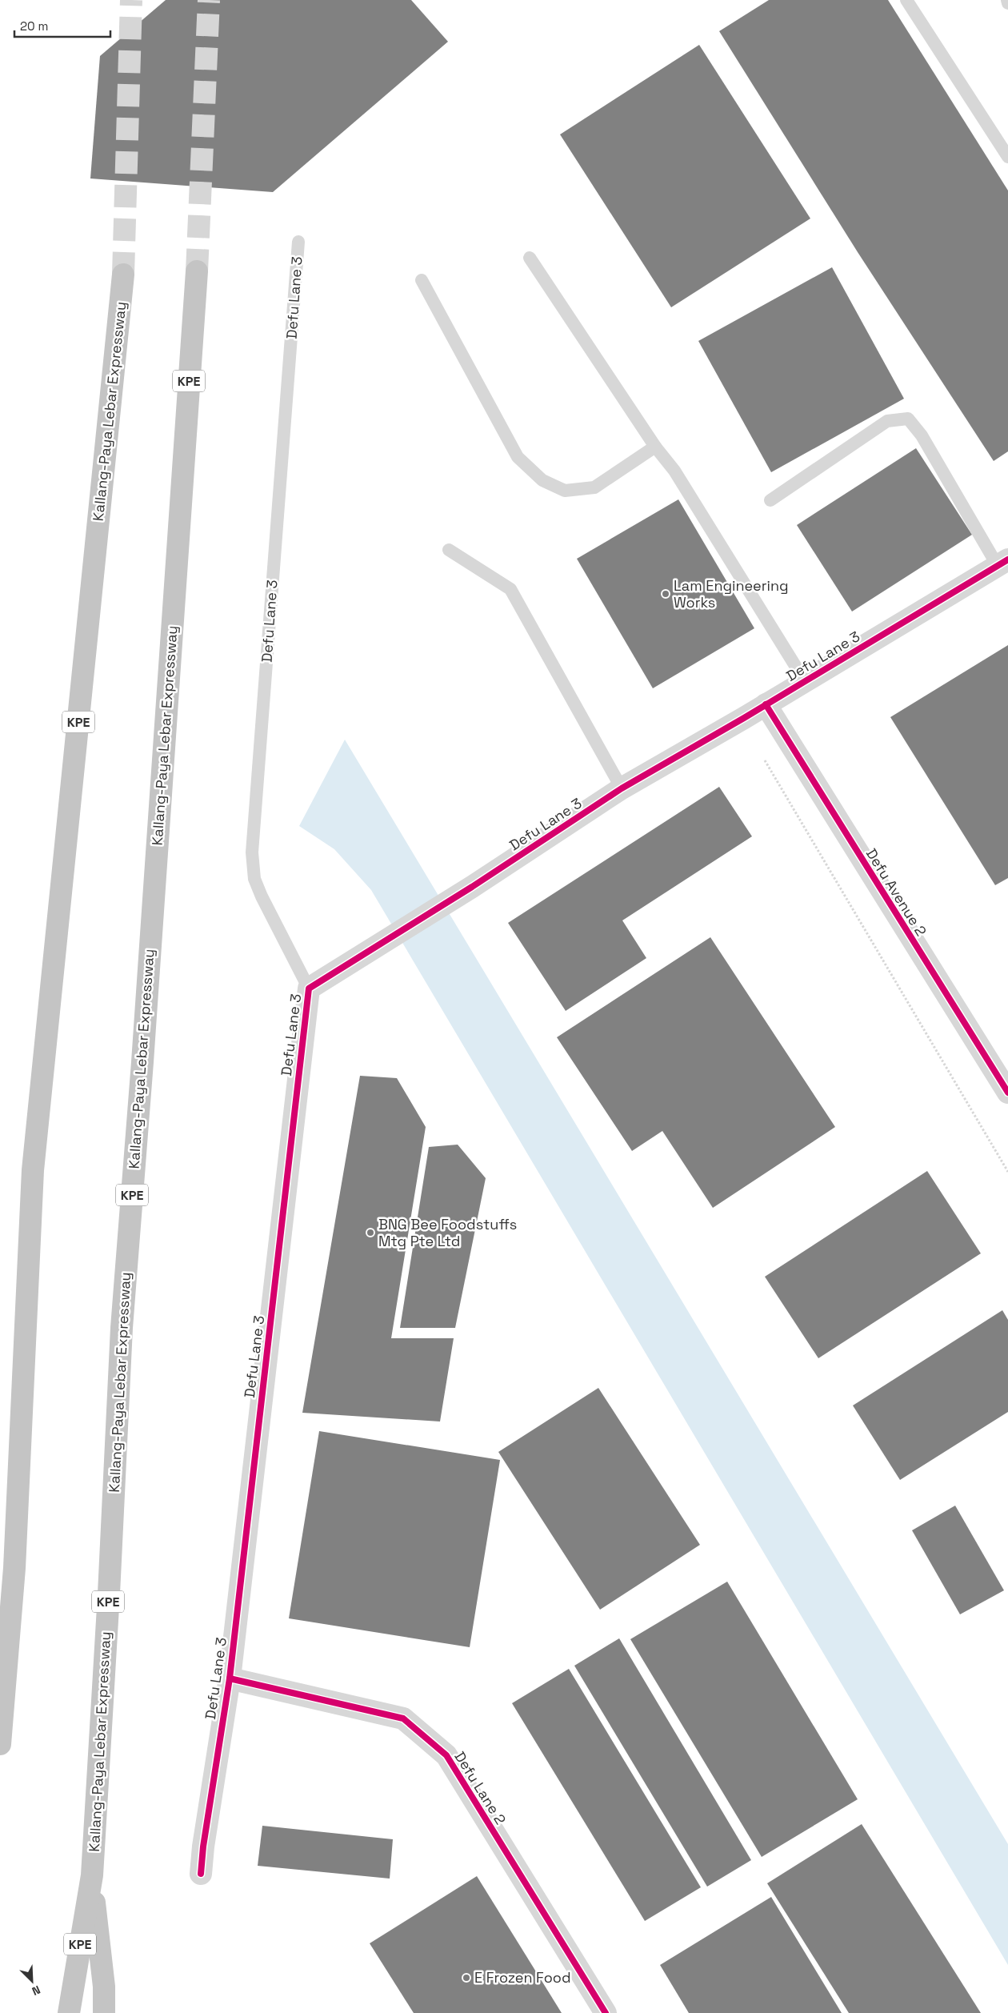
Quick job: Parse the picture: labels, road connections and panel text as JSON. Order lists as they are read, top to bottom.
{
  "streets": {
    "highway": ["KPE", "Kallang-Paya Lebar Expressway"],
    "street": ["Defu Lane 3", "Defu Avenue 2", "Defu Lane 2"]
  },
  "crossings": [
    ["Defu Lane 3", "Defu Avenue 2"],
    ["Defu Lane 3", "Defu Lane 2"]
  ],
  "places": ["Lam Engineering Works", "BNG Bee Foodstuffs Mtg Pte Ltd", "E Frozen Food"],
  "scale_bar": "20 m",
  "north": "bottom right"
}
